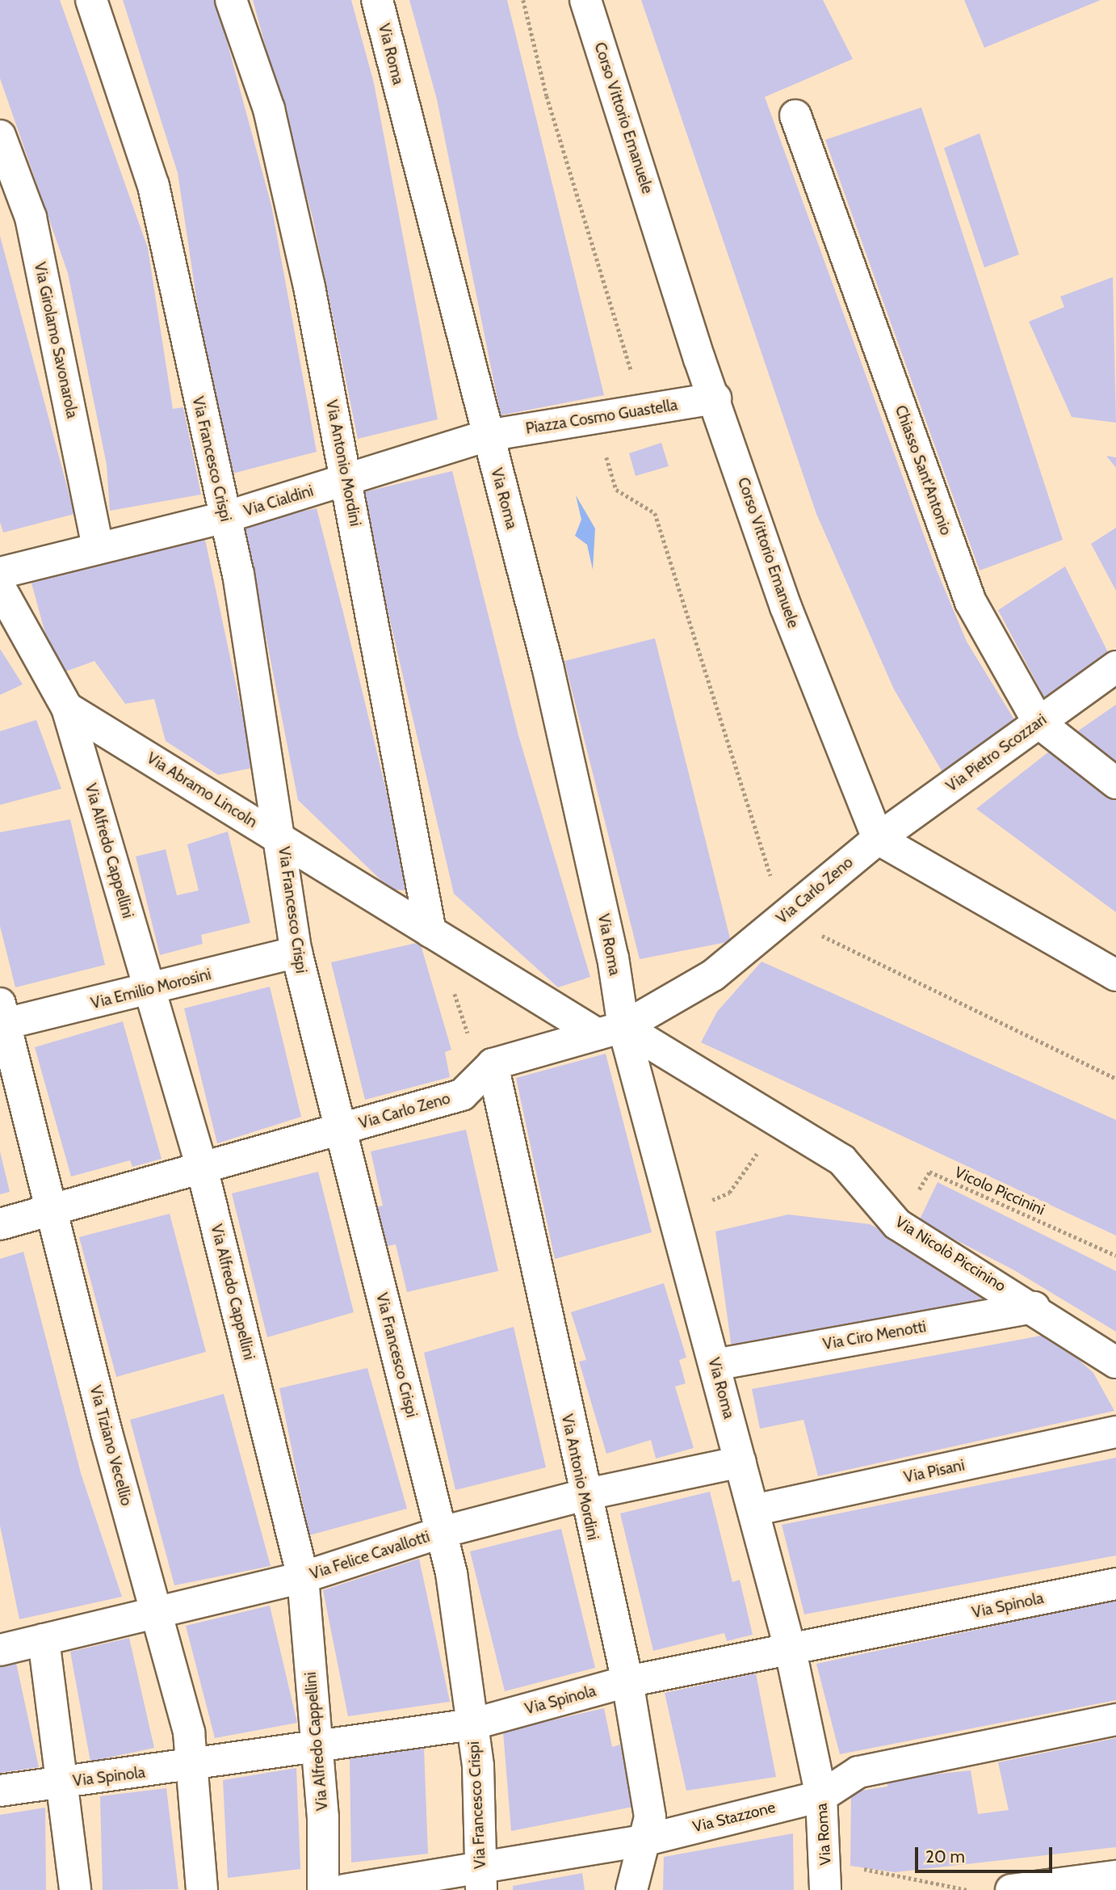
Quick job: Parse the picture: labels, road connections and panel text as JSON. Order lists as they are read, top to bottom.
{
  "streets": {
    "street": [
      "Via Roma",
      "Corso Vittorio Emanuele",
      "Via Girolamo Savonarola",
      "Piazza Cosmo Guastella",
      "Via Francesco Crispi",
      "Via Antonio Mordini",
      "Chiasso Sant'Antonio",
      "Via Cialdini",
      "Via Pietro Scozzari",
      "Via Abramo Lincoln",
      "Via Alfredo Cappellini",
      "Via Carlo Zeno",
      "Via Emilio Morosini",
      "Via Nicolò Piccinino",
      "Via Ciro Menotti",
      "Via Tiziano Vecellio",
      "Via Pisani",
      "Via Felice Cavallotti",
      "Via Spinola",
      "Via Stazzone"
    ],
    "path": ["Vicolo Piccinini"]
  },
  "crossings": [
    ["Via Roma", "Piazza Cosmo Guastella"],
    ["Via Roma", "Via Cialdini"],
    ["Via Roma", "Via Abramo Lincoln"],
    ["Via Roma", "Via Carlo Zeno"],
    ["Via Roma", "Via Nicolò Piccinino"],
    ["Via Roma", "Via Ciro Menotti"],
    ["Via Roma", "Via Pisani"],
    ["Via Roma", "Via Felice Cavallotti"],
    ["Via Roma", "Via Spinola"],
    ["Via Roma", "Via Stazzone"],
    ["Corso Vittorio Emanuele", "Piazza Cosmo Guastella"],
    ["Corso Vittorio Emanuele", "Via Pietro Scozzari"],
    ["Corso Vittorio Emanuele", "Via Carlo Zeno"],
    ["Via Girolamo Savonarola", "Via Cialdini"],
    ["Piazza Cosmo Guastella", "Via Cialdini"],
    ["Via Francesco Crispi", "Via Cialdini"],
    ["Via Francesco Crispi", "Via Abramo Lincoln"],
    ["Via Francesco Crispi", "Via Carlo Zeno"],
    ["Via Francesco Crispi", "Via Emilio Morosini"],
    ["Via Francesco Crispi", "Via Felice Cavallotti"],
    ["Via Francesco Crispi", "Via Spinola"],
    ["Via Francesco Crispi", "Via Stazzone"],
    ["Via Antonio Mordini", "Via Cialdini"],
    ["Via Antonio Mordini", "Via Abramo Lincoln"],
    ["Via Antonio Mordini", "Via Carlo Zeno"],
    ["Via Antonio Mordini", "Via Felice Cavallotti"],
    ["Via Antonio Mordini", "Via Spinola"],
    ["Via Antonio Mordini", "Via Stazzone"],
    ["Chiasso Sant'Antonio", "Via Pietro Scozzari"],
    ["Via Pietro Scozzari", "Via Carlo Zeno"],
    ["Via Abramo Lincoln", "Via Alfredo Cappellini"],
    ["Via Abramo Lincoln", "Via Carlo Zeno"],
    ["Via Abramo Lincoln", "Via Nicolò Piccinino"],
    ["Via Alfredo Cappellini", "Via Carlo Zeno"],
    ["Via Alfredo Cappellini", "Via Emilio Morosini"],
    ["Via Alfredo Cappellini", "Via Felice Cavallotti"],
    ["Via Alfredo Cappellini", "Via Spinola"],
    ["Via Carlo Zeno", "Via Nicolò Piccinino"],
    ["Via Carlo Zeno", "Via Tiziano Vecellio"],
    ["Via Emilio Morosini", "Via Tiziano Vecellio"],
    ["Vicolo Piccinini", "Via Nicolò Piccinino"],
    ["Via Nicolò Piccinino", "Via Ciro Menotti"],
    ["Via Tiziano Vecellio", "Via Felice Cavallotti"],
    ["Via Tiziano Vecellio", "Via Spinola"]
  ],
  "scale_bar": "20 m"
}
